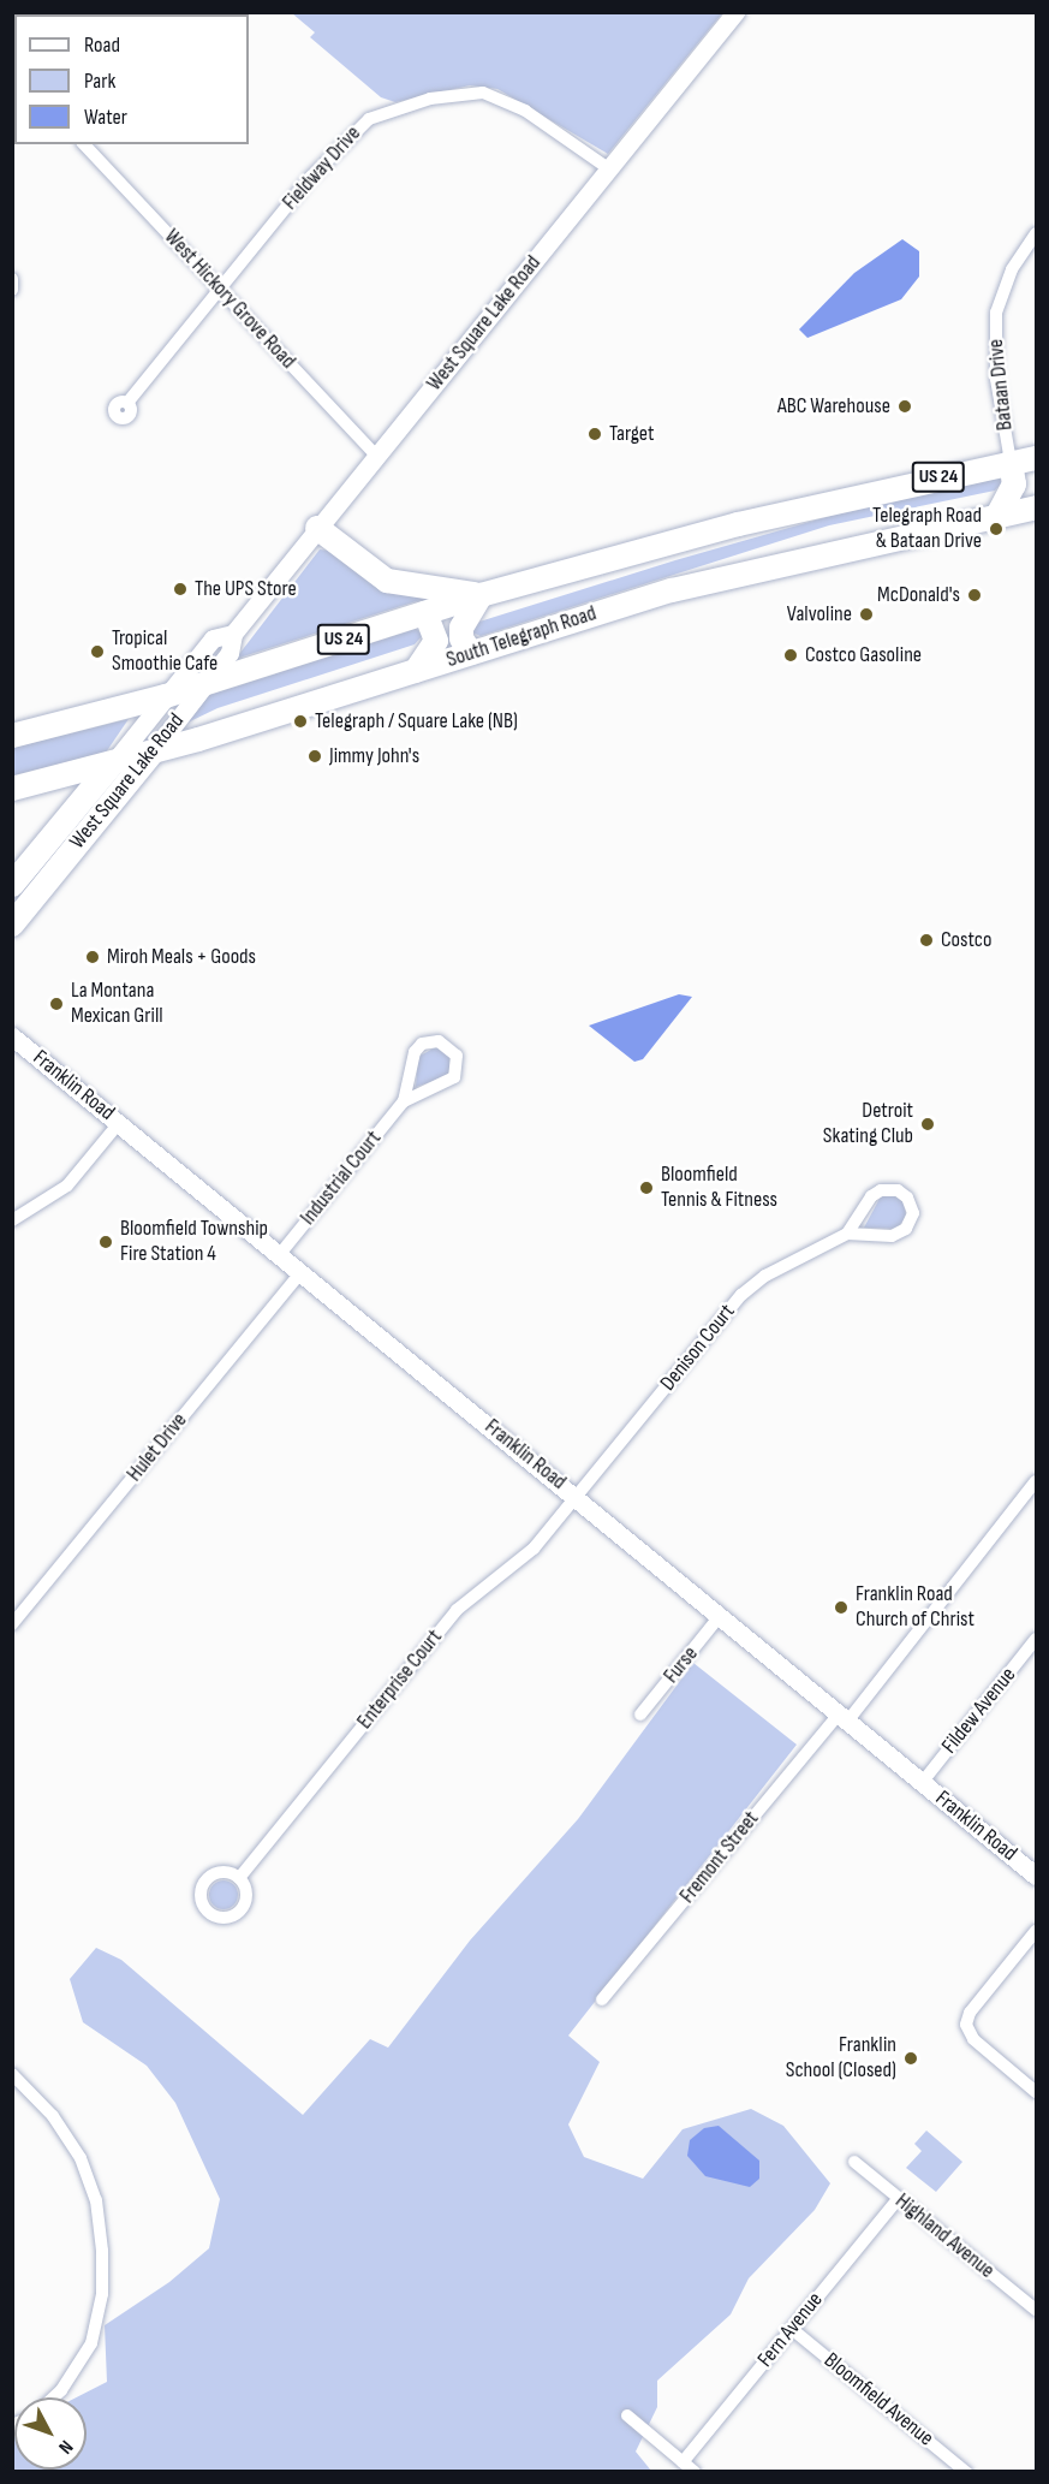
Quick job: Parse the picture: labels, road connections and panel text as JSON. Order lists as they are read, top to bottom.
{
  "streets": {
    "highway": ["West Square Lake Road", "US 24", "South Telegraph Road"],
    "street": [
      "Fieldway Drive",
      "West Hickory Grove Road",
      "Bataan Drive",
      "Franklin Road",
      "Industrial Court",
      "Denison Court",
      "Hulet Drive",
      "Furse",
      "Enterprise Court",
      "Fildew Avenue",
      "Fremont Street",
      "Highland Avenue",
      "Fern Avenue",
      "Bloomfield Avenue"
    ]
  },
  "crossings": [
    ["Fieldway Drive", "West Hickory Grove Road"],
    ["Fieldway Drive", "West Square Lake Road"],
    ["West Hickory Grove Road", "West Square Lake Road"],
    ["West Square Lake Road", "US 24"],
    ["West Square Lake Road", "South Telegraph Road"],
    ["Bataan Drive", "US 24"],
    ["Franklin Road", "Industrial Court"],
    ["Franklin Road", "Denison Court"],
    ["Franklin Road", "Hulet Drive"],
    ["Franklin Road", "Furse"],
    ["Franklin Road", "Enterprise Court"],
    ["Franklin Road", "Fildew Avenue"],
    ["Franklin Road", "Fremont Street"],
    ["Denison Court", "Enterprise Court"],
    ["Highland Avenue", "Fern Avenue"],
    ["Fern Avenue", "Bloomfield Avenue"]
  ],
  "places": [
    "ABC Warehouse",
    "Target",
    "Telegraph Road & Bataan Drive",
    "The UPS Store",
    "McDonald's",
    "Valvoline",
    "Tropical Smoothie Cafe",
    "Costco Gasoline",
    "Telegraph / Square Lake (NB)",
    "Jimmy John's",
    "Costco",
    "Miroh Meals + Goods",
    "La Montana Mexican Grill",
    "Detroit Skating Club",
    "Bloomfield Tennis & Fitness",
    "Bloomfield Township Fire Station 4",
    "Franklin Road Church of Christ",
    "Franklin School (Closed)"
  ],
  "legend": ["Road", "Park", "Water"],
  "north": "bottom right"
}
